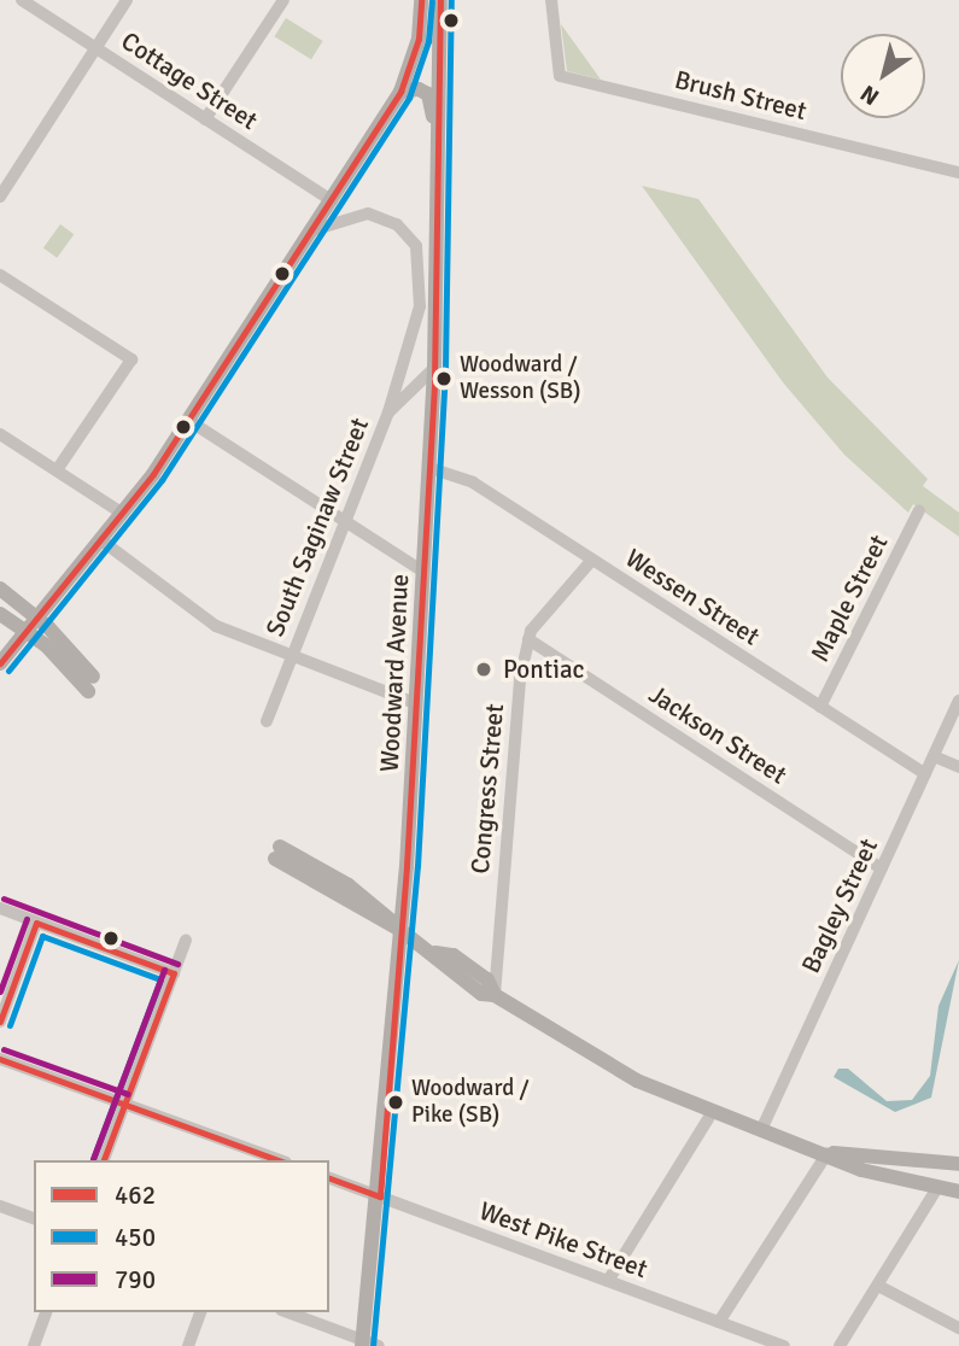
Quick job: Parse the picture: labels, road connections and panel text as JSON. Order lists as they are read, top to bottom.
{
  "streets": {
    "main road": ["Woodward Avenue"],
    "street": [
      "Cottage Street",
      "Brush Street",
      "South Saginaw Street",
      "Wessen Street",
      "Maple Street",
      "Jackson Street",
      "Congress Street",
      "Bagley Street",
      "West Pike Street"
    ]
  },
  "crossings": [
    ["South Saginaw Street", "Woodward Avenue"],
    ["Wessen Street", "Maple Street"],
    ["Wessen Street", "Woodward Avenue"],
    ["Wessen Street", "Congress Street"],
    ["Wessen Street", "Bagley Street"],
    ["Woodward Avenue", "West Pike Street"],
    ["Jackson Street", "Congress Street"],
    ["Jackson Street", "Bagley Street"]
  ],
  "places": ["Woodward / Wesson (SB)", "Pontiac", "Woodward / Pike (SB)"],
  "lines": ["transit line 462", "transit line 450", "transit line 790"],
  "legend": ["462", "450", "790"],
  "north": "bottom left"
}
